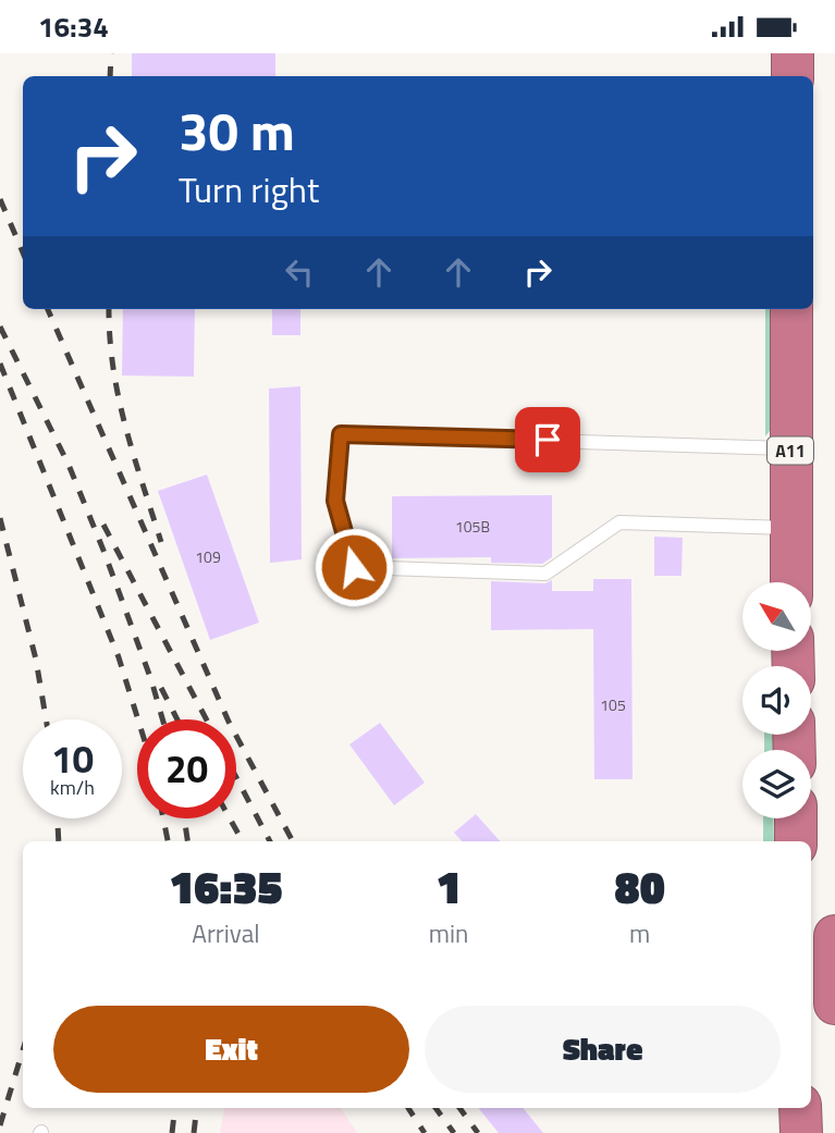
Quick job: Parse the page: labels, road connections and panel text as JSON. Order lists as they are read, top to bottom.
{
  "streets": {
    "highway": ["A11"]
  },
  "house_numbers": ["105B", "109", "105"],
  "north": "top left",
  "page": {
    "status": "16:34",
    "turn": ["30 m", "Turn right"],
    "speed": "10 km/h",
    "limit": "20",
    "eta": [
      "16:35",
      "Arrival",
      "1",
      "min",
      "80",
      "m"
    ],
    "buttons": ["Exit", "Share"]
  }
}
